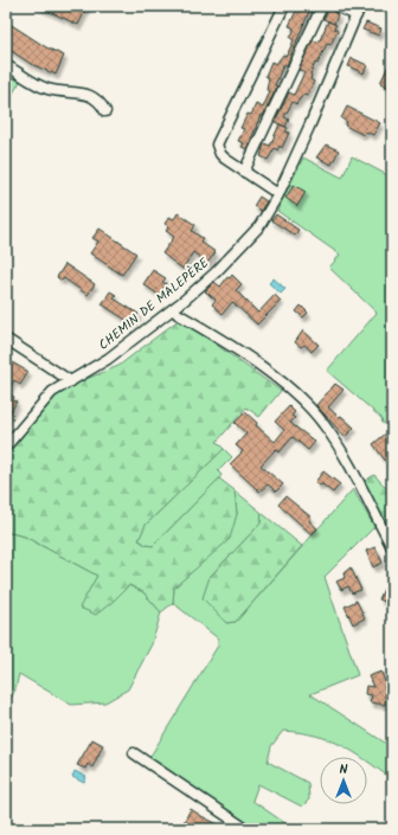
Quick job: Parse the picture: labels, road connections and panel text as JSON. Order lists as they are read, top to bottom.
{
  "streets": {
    "street": ["CHEMIN DE MALEPÈRE"]
  },
  "north": "top"
}
